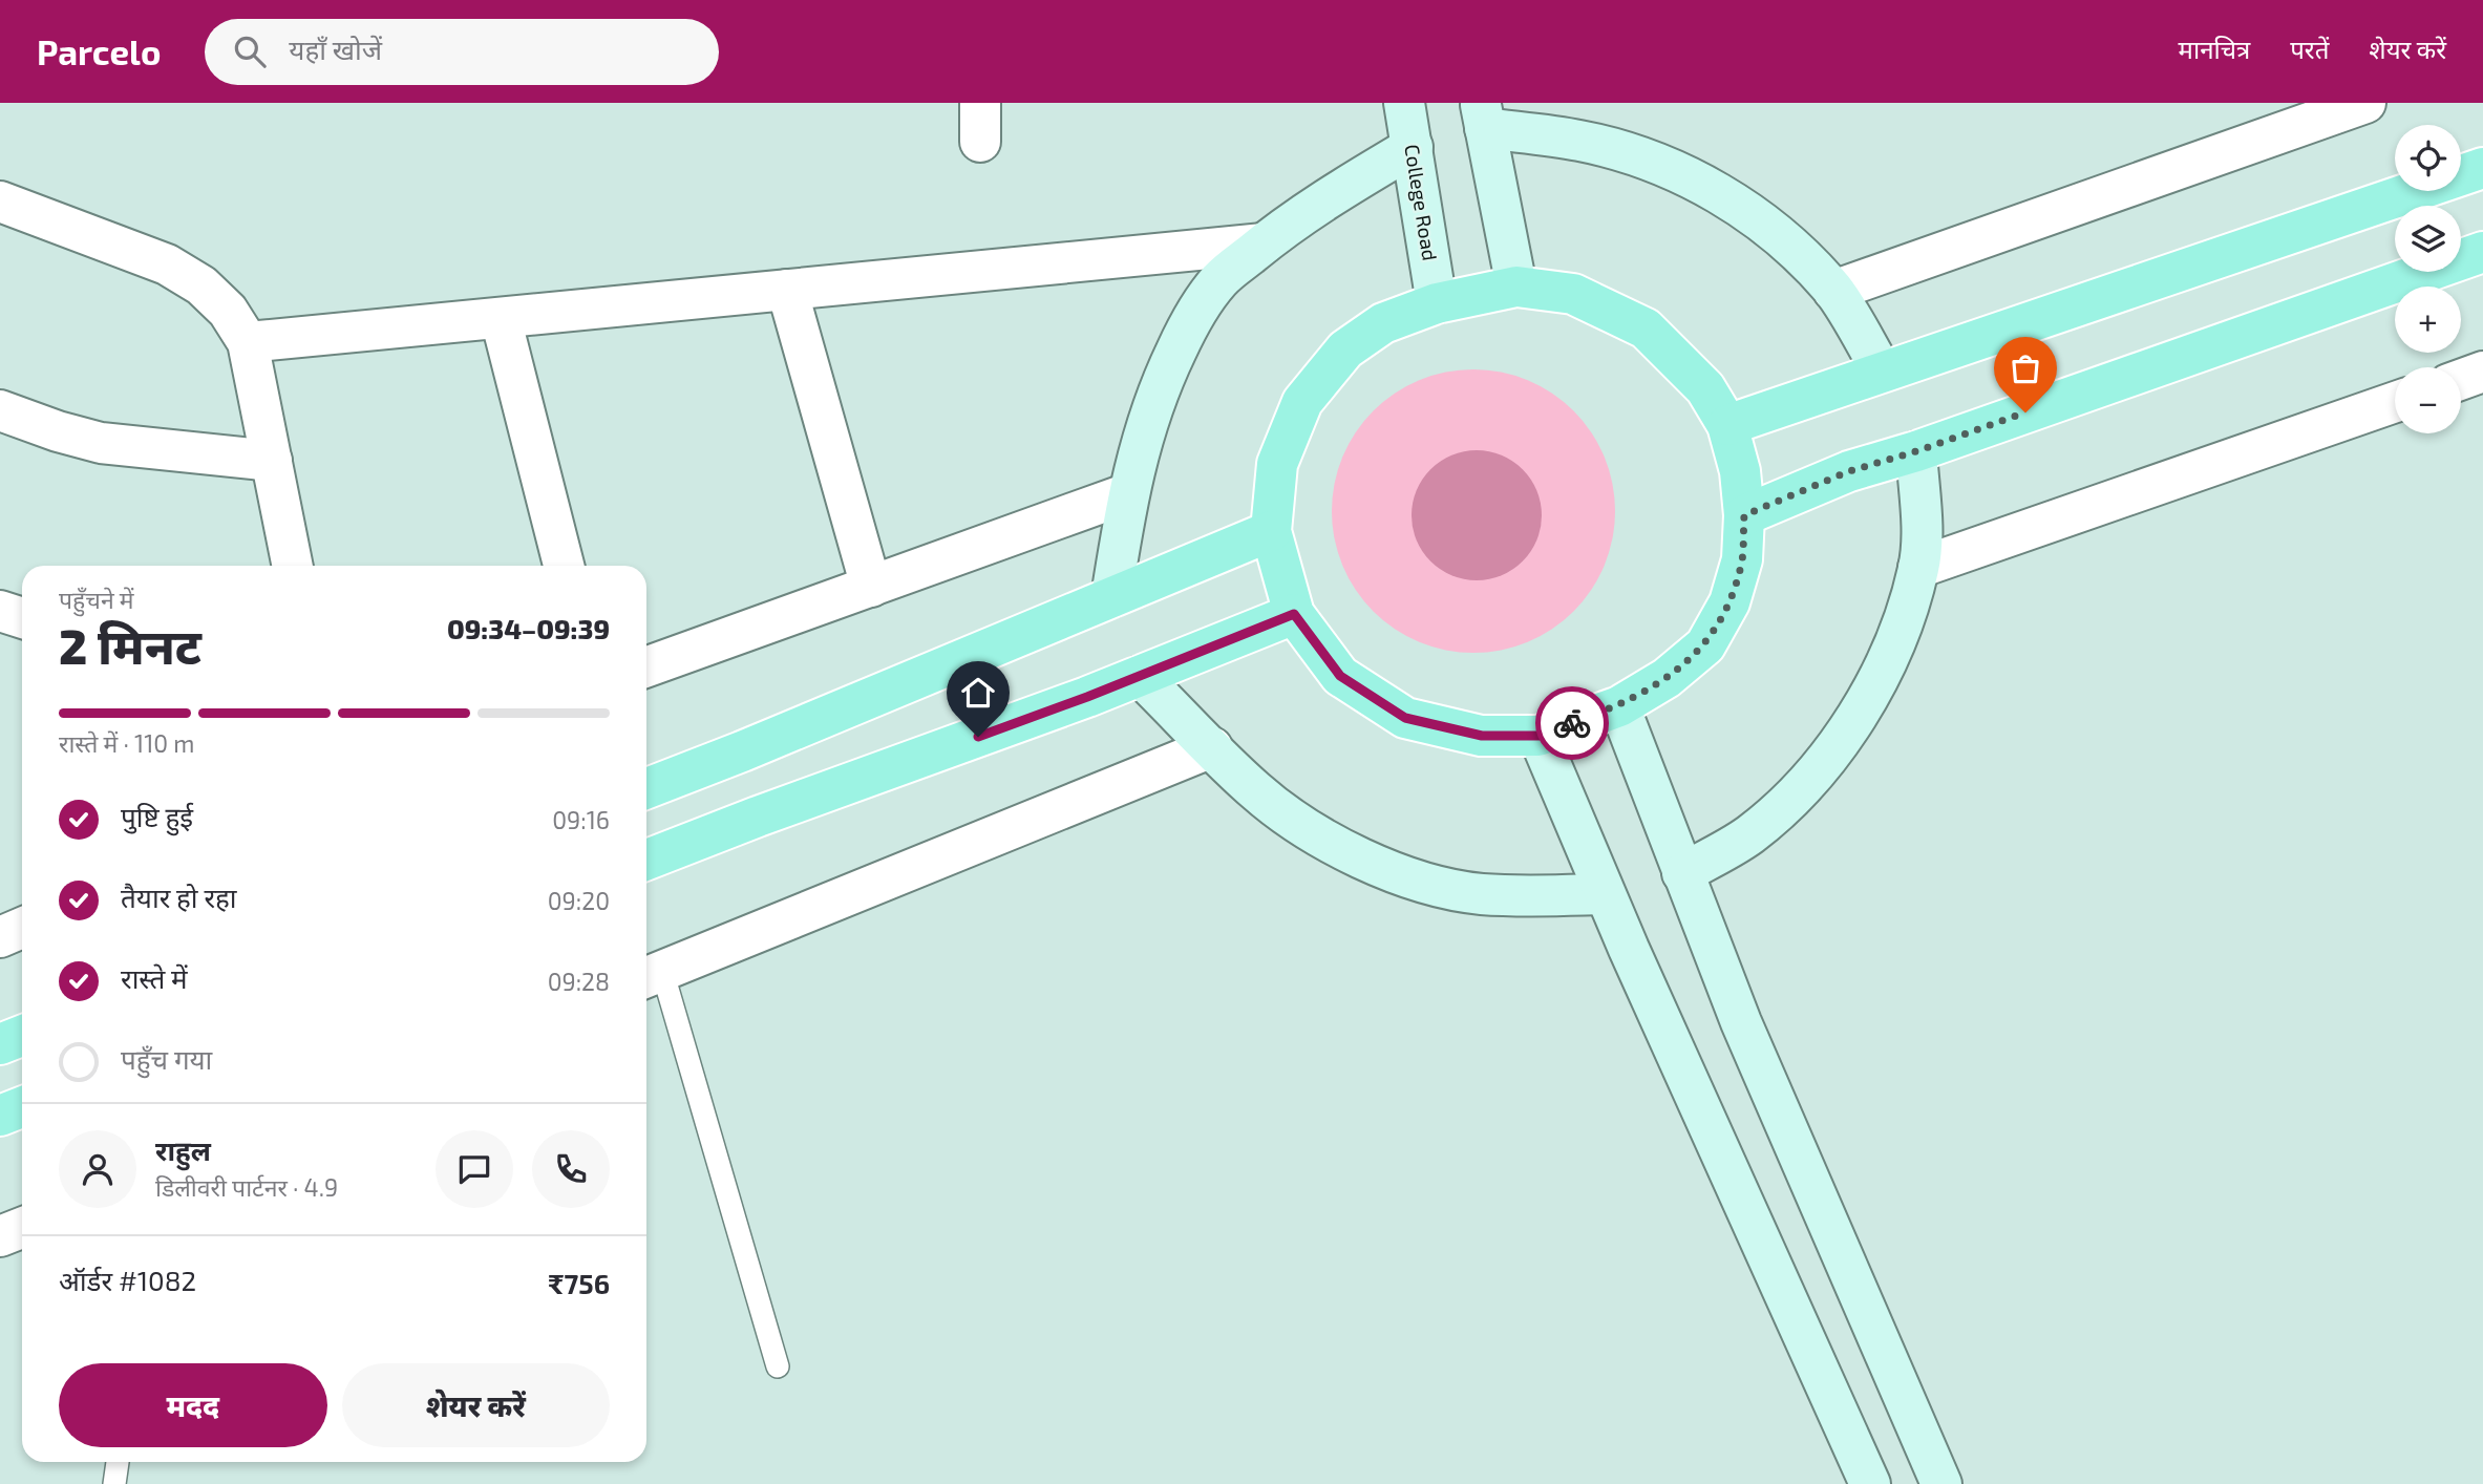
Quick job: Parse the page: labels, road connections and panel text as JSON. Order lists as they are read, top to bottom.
{
  "streets": {
    "main road": ["College Road"]
  },
  "page": {
    "header": "Parcelo",
    "search": "यहाँ खोजें",
    "nav": ["मानचित्र", "परतें", "शेयर करें"],
    "map_buttons": ["+", "−"],
    "heading": ["2 मिनट", "पहुँचने में", "09:34–09:39"],
    "panel": [
      "राहुल",
      "डिलीवरी पार्टनर · 4.9",
      "ऑर्डर #1082",
      "₹756"
    ],
    "bar": "रास्ते में · 110 m",
    "list": [
      ["पुष्टि हुई", "09:16"],
      ["तैयार हो रहा", "09:20"],
      ["रास्ते में", "09:28"],
      "पहुँच गया"
    ],
    "buttons": ["मदद", "शेयर करें"]
  }
}
